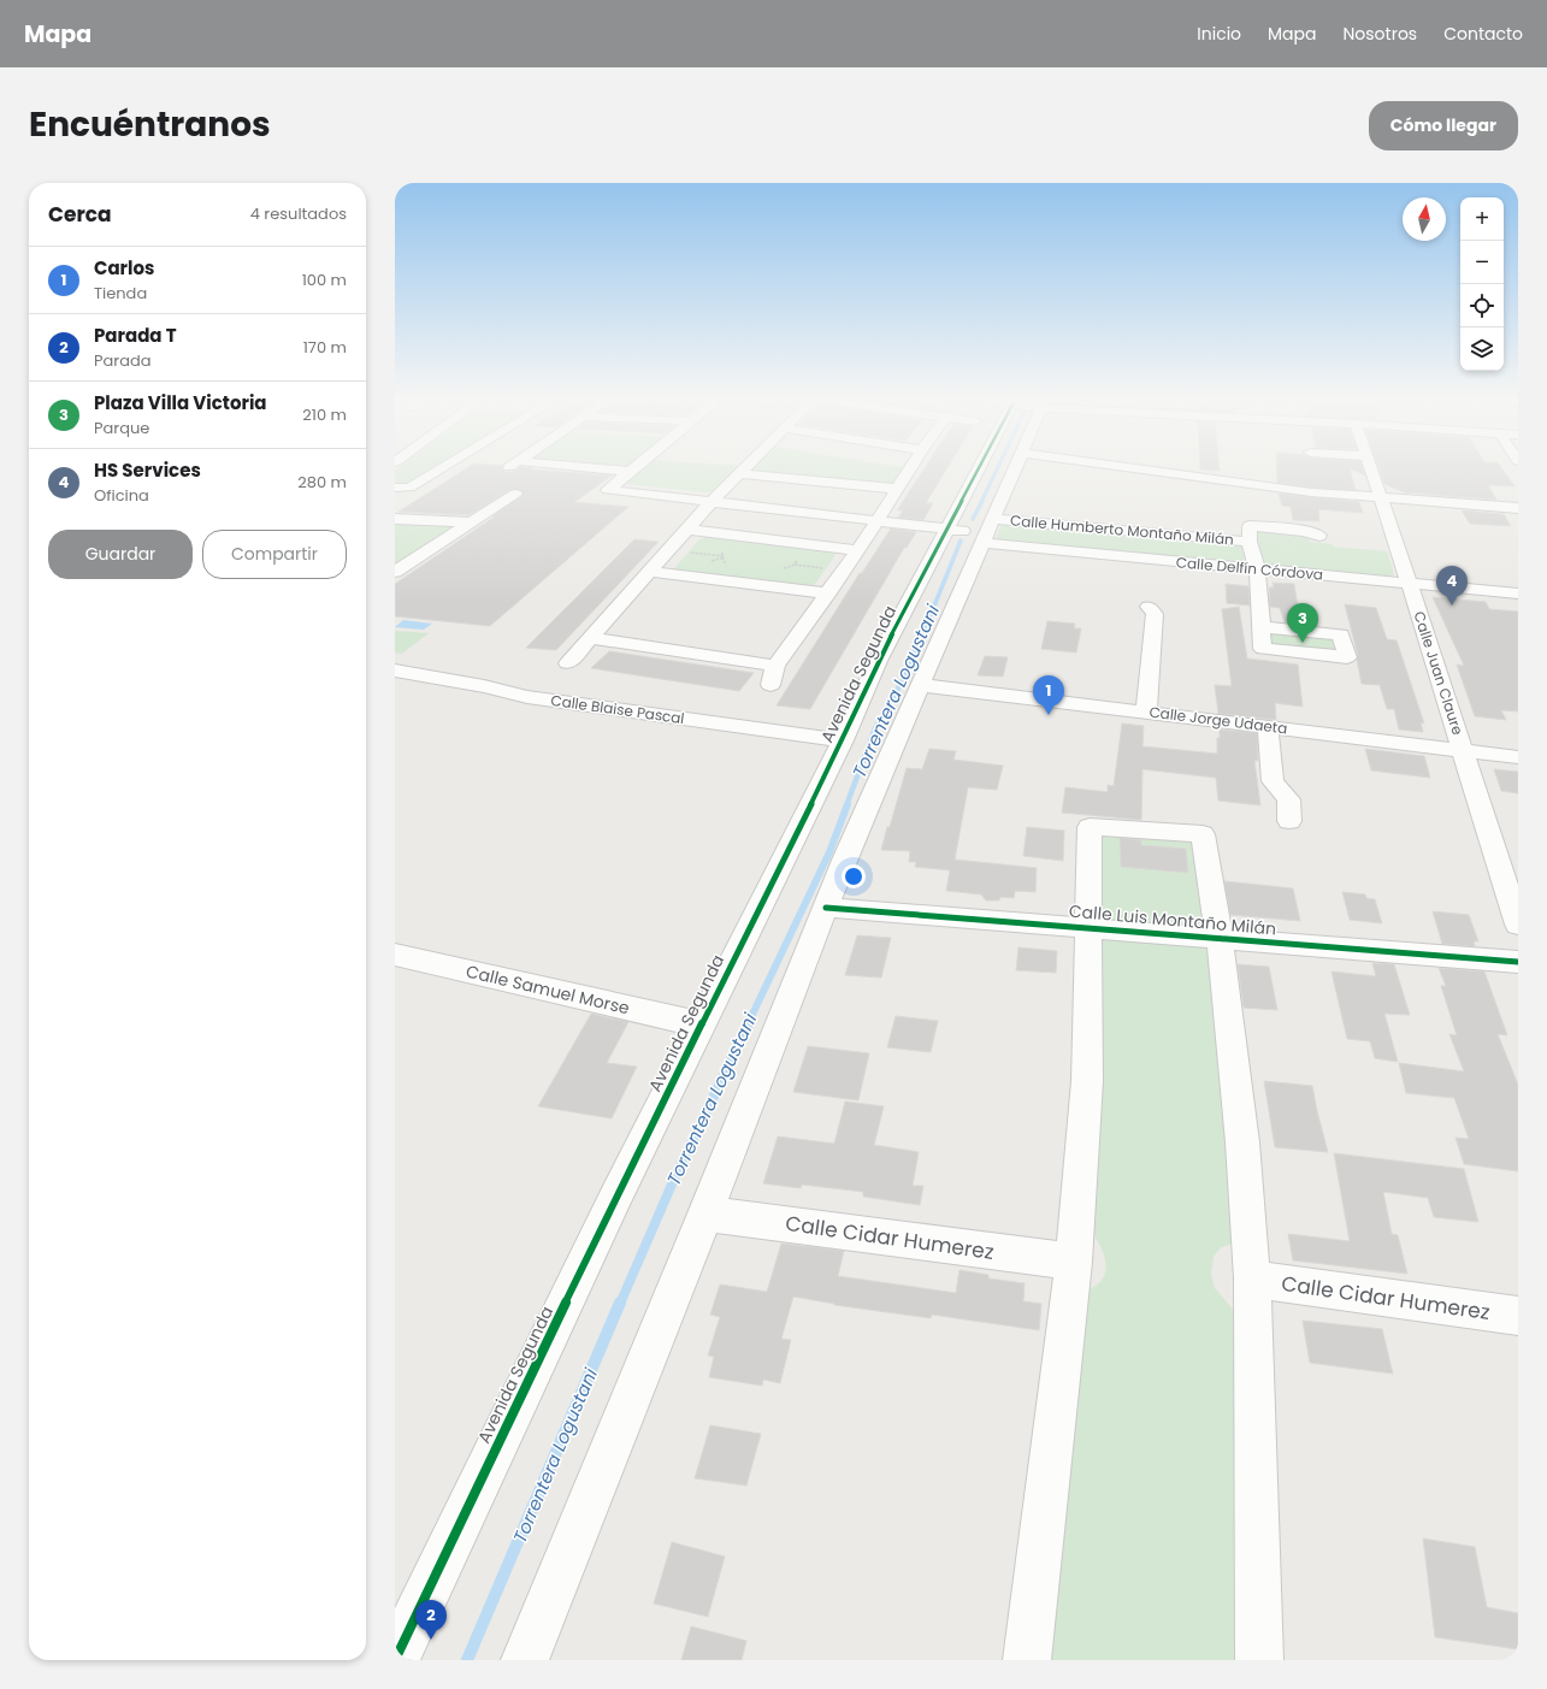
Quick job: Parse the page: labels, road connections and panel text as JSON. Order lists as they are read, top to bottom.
{
  "streets": {
    "street": [
      "Calle Humberto Montaño Milán",
      "Calle Delfín Córdova",
      "Calle Juan Claure",
      "Avenida Segunda",
      "Calle Blaise Pascal",
      "Calle Jorge Udaeta",
      "Calle Luis Montaño Milán",
      "Calle Samuel Morse",
      "Calle Cidar Humerez"
    ]
  },
  "crossings": [
    ["Calle Humberto Montaño Milán", "Calle Delfín Córdova"],
    ["Calle Delfín Córdova", "Calle Juan Claure"],
    ["Calle Juan Claure", "Calle Jorge Udaeta"],
    ["Avenida Segunda", "Calle Blaise Pascal"],
    ["Avenida Segunda", "Calle Samuel Morse"]
  ],
  "water": ["Torrentera Logustani"],
  "north": "top",
  "page": {
    "header": "Mapa",
    "nav": [
      "Inicio",
      "Mapa",
      "Nosotros",
      "Contacto"
    ],
    "title": "Encuéntranos",
    "buttons": [
      "Cómo llegar",
      ["Guardar", "Compartir"]
    ],
    "heading": ["Cerca", "4 resultados"],
    "map_buttons": ["+", "−"],
    "list": [
      {
        "mark": "1",
        "name": "Carlos",
        "note": "Tienda",
        "value": "100 m"
      },
      {
        "mark": "2",
        "name": "Parada T",
        "note": "Parada",
        "value": "170 m"
      },
      {
        "mark": "3",
        "name": "Plaza Villa Victoria",
        "note": "Parque",
        "value": "210 m"
      },
      {
        "mark": "4",
        "name": "HS Services",
        "note": "Oficina",
        "value": "280 m"
      }
    ],
    "pins": [
      "4",
      "3",
      "1",
      "2"
    ]
  }
}
